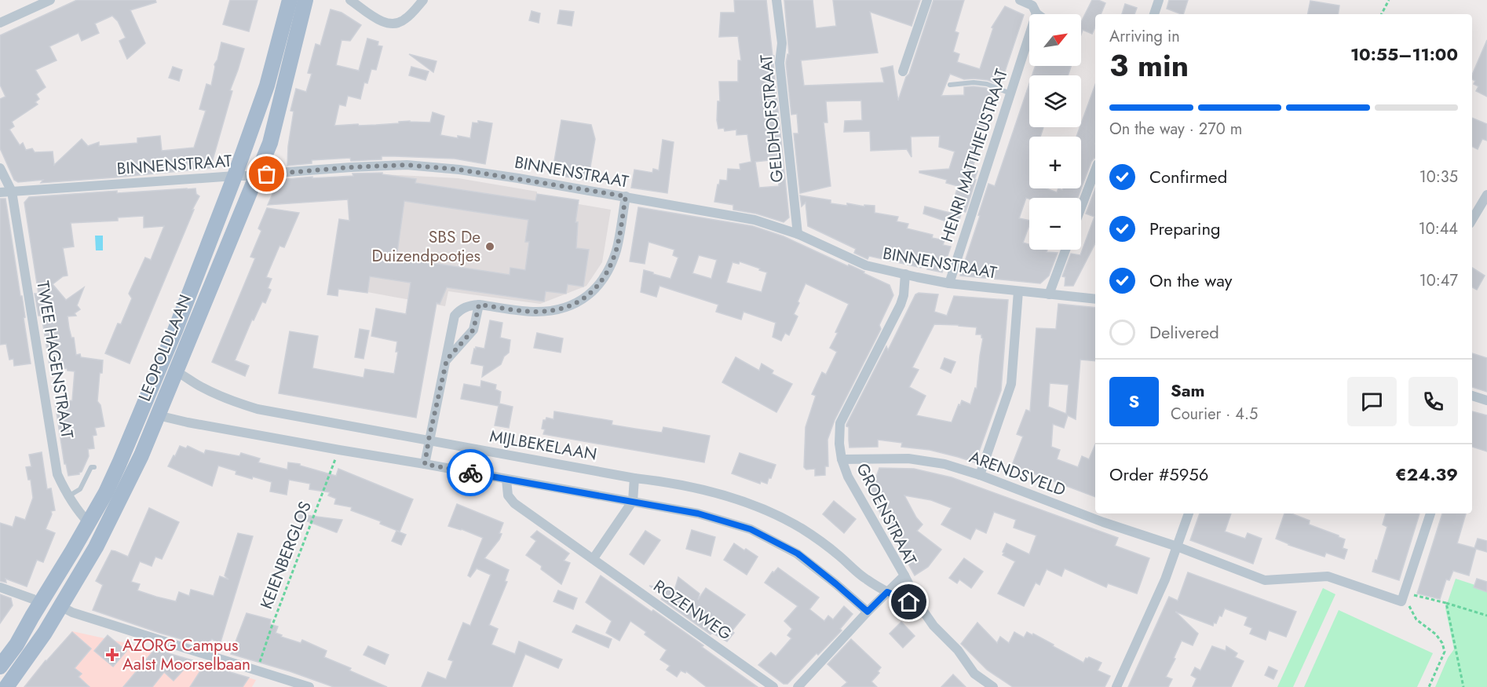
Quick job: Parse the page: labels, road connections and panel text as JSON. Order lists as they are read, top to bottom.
{
  "streets": {
    "main road": ["LEOPOLDLAAN"],
    "street": [
      "GELDHOFSTRAAT",
      "HENRI MATTHIEUSTRAAT",
      "BINNENSTRAAT",
      "TWEE HAGENSTRAAT",
      "MIJLBEKELAAN",
      "ARENDSVELD",
      "GROENSTRAAT",
      "ROZENWEG"
    ],
    "path": ["KEIENBERGLOS"]
  },
  "crossings": [
    ["GELDHOFSTRAAT", "BINNENSTRAAT"],
    ["HENRI MATTHIEUSTRAAT", "BINNENSTRAAT"],
    ["BINNENSTRAAT", "LEOPOLDLAAN"],
    ["BINNENSTRAAT", "TWEE HAGENSTRAAT"],
    ["BINNENSTRAAT", "GROENSTRAAT"],
    ["LEOPOLDLAAN", "TWEE HAGENSTRAAT"],
    ["LEOPOLDLAAN", "MIJLBEKELAAN"],
    ["MIJLBEKELAAN", "GROENSTRAAT"],
    ["ARENDSVELD", "GROENSTRAAT"]
  ],
  "places": {
    "other": ["SBS De Duizendpootjes"],
    "health": ["AZORG Campus Aalst Moorselbaan"]
  },
  "north": "top right",
  "page": {
    "map_buttons": ["+", "−"],
    "heading": ["3 min", "Arriving in", "10:55–11:00"],
    "panel": [
      "Sam",
      "Courier · 4.5",
      "Order #5956",
      "€24.39"
    ],
    "bar": "On the way · 270 m",
    "list": [
      ["Confirmed", "10:35"],
      ["Preparing", "10:44"],
      ["On the way", "10:47"],
      "Delivered"
    ],
    "round": "S"
  }
}
